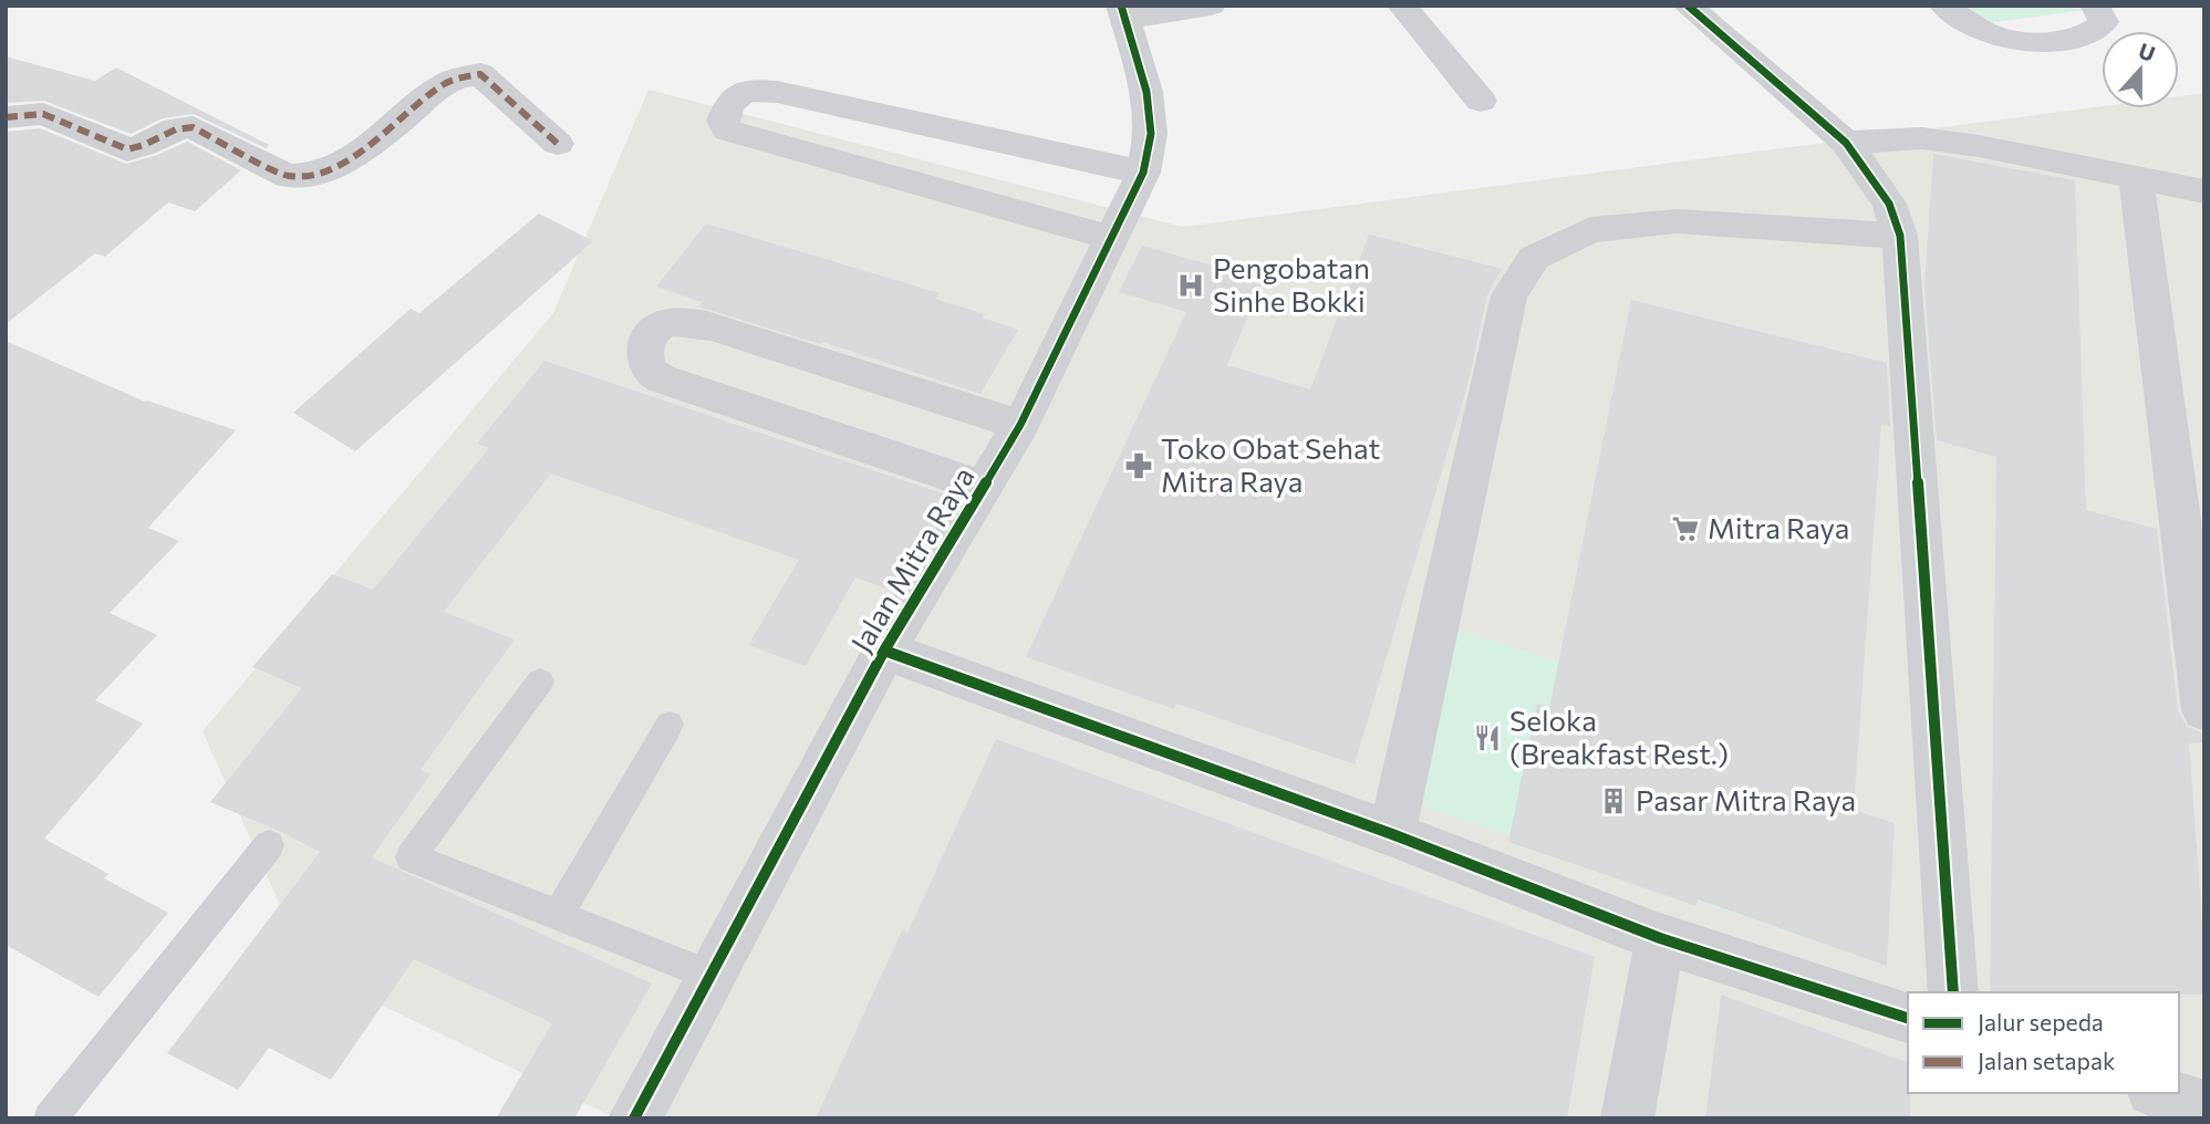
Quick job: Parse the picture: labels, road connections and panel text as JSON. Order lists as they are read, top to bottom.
{
  "streets": {
    "street": ["Jalan Mitra Raya"]
  },
  "places": {
    "hospital": ["Pengobatan Sinhe Bokki"],
    "pharmacy": ["Toko Obat Sehat Mitra Raya"],
    "supermarket": ["Mitra Raya"],
    "restaurant": ["Seloka (Breakfast Rest.)"],
    "building": ["Pasar Mitra Raya"]
  },
  "legend": ["Jalur sepeda", "Jalan setapak"],
  "north": "top"
}
